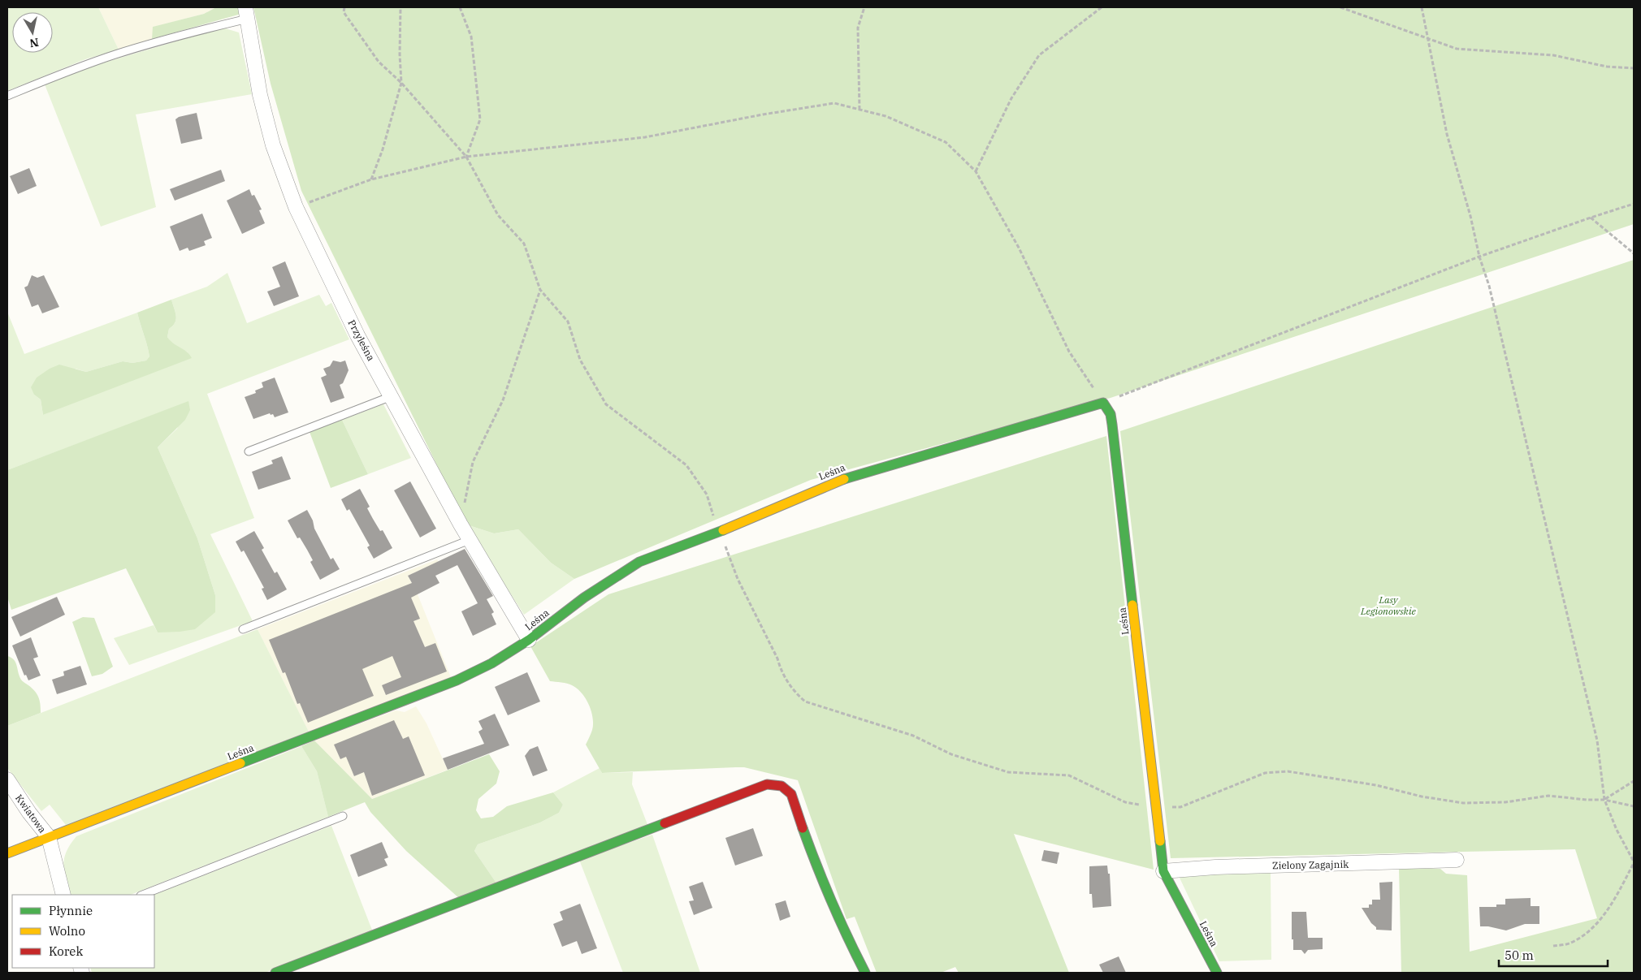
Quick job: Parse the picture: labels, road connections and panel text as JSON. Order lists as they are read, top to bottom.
{
  "streets": {
    "street": [
      "Przyleśna",
      "Leśna",
      "Kwiatowa",
      "Zielony Zagajnik"
    ]
  },
  "crossings": [
    ["Przyleśna", "Leśna"],
    ["Leśna", "Kwiatowa"],
    ["Leśna", "Zielony Zagajnik"]
  ],
  "parks": ["Lasy Legionowskie"],
  "legend": ["Płynnie", "Wolno", "Korek"],
  "scale_bar": "50 m",
  "north": "bottom"
}
